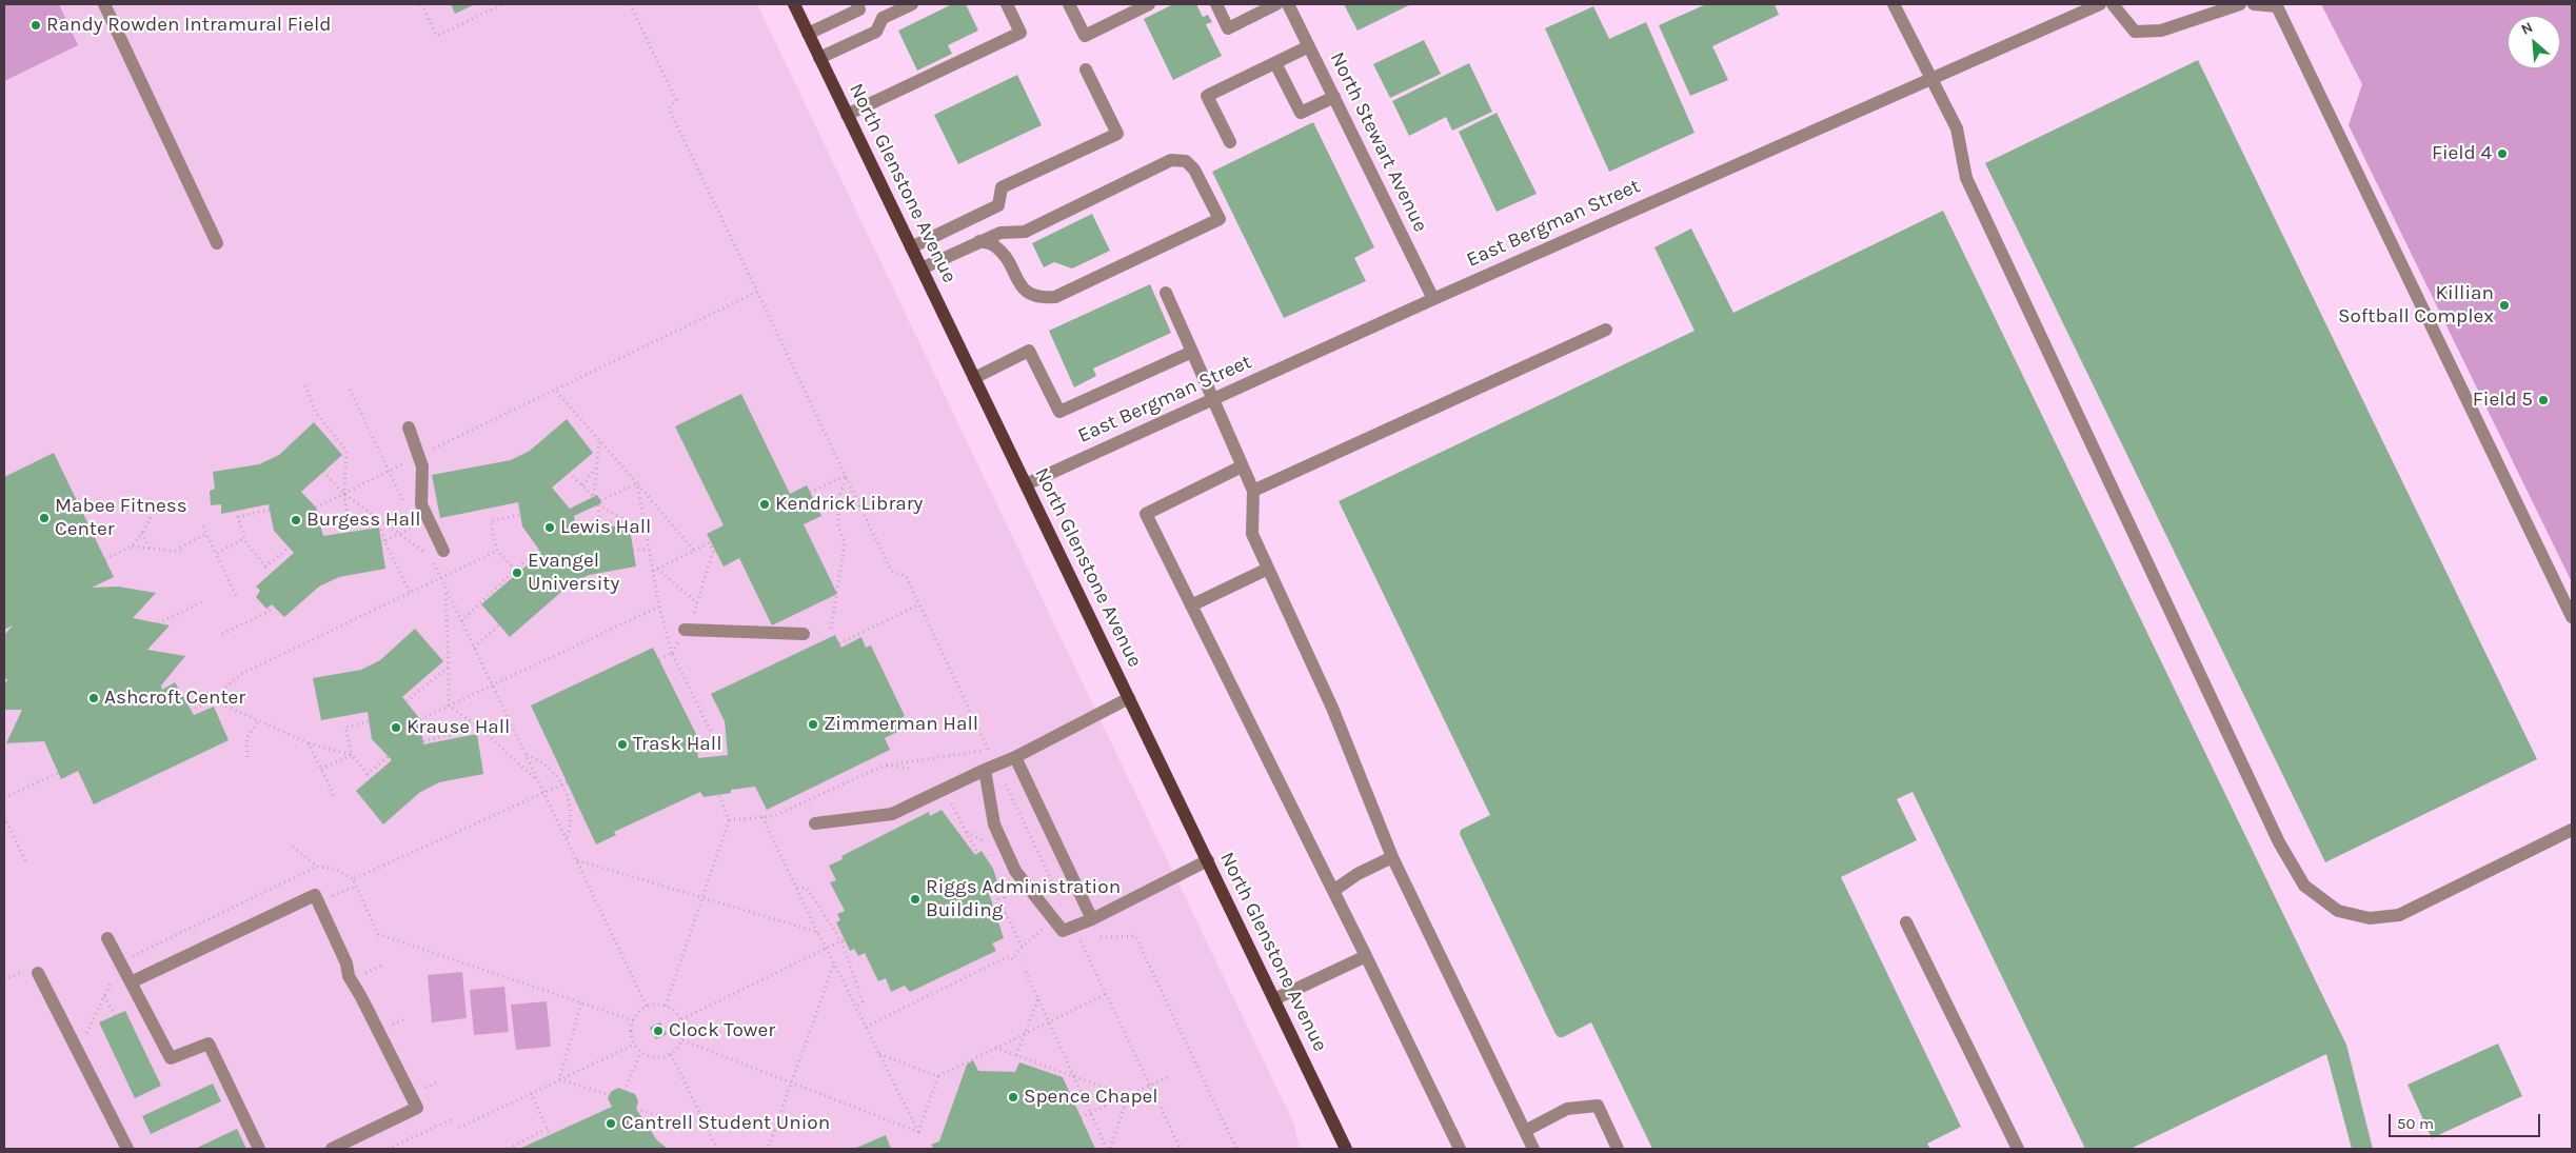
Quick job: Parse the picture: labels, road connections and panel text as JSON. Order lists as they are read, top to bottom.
{
  "streets": {
    "main road": ["North Glenstone Avenue"],
    "street": ["North Stewart Avenue", "East Bergman Street"]
  },
  "crossings": [
    ["North Stewart Avenue", "East Bergman Street"],
    ["North Glenstone Avenue", "East Bergman Street"]
  ],
  "places": [
    "Randy Rowden Intramural Field",
    "Field 4",
    "Killian Softball Complex",
    "Field 5",
    "Kendrick Library",
    "Mabee Fitness Center",
    "Burgess Hall",
    "Lewis Hall",
    "Evangel University",
    "Ashcroft Center",
    "Zimmerman Hall",
    "Krause Hall",
    "Trask Hall",
    "Riggs Administration Building",
    "Clock Tower",
    "Spence Chapel",
    "Cantrell Student Union"
  ],
  "scale_bar": "50 m",
  "north": "top left"
}
